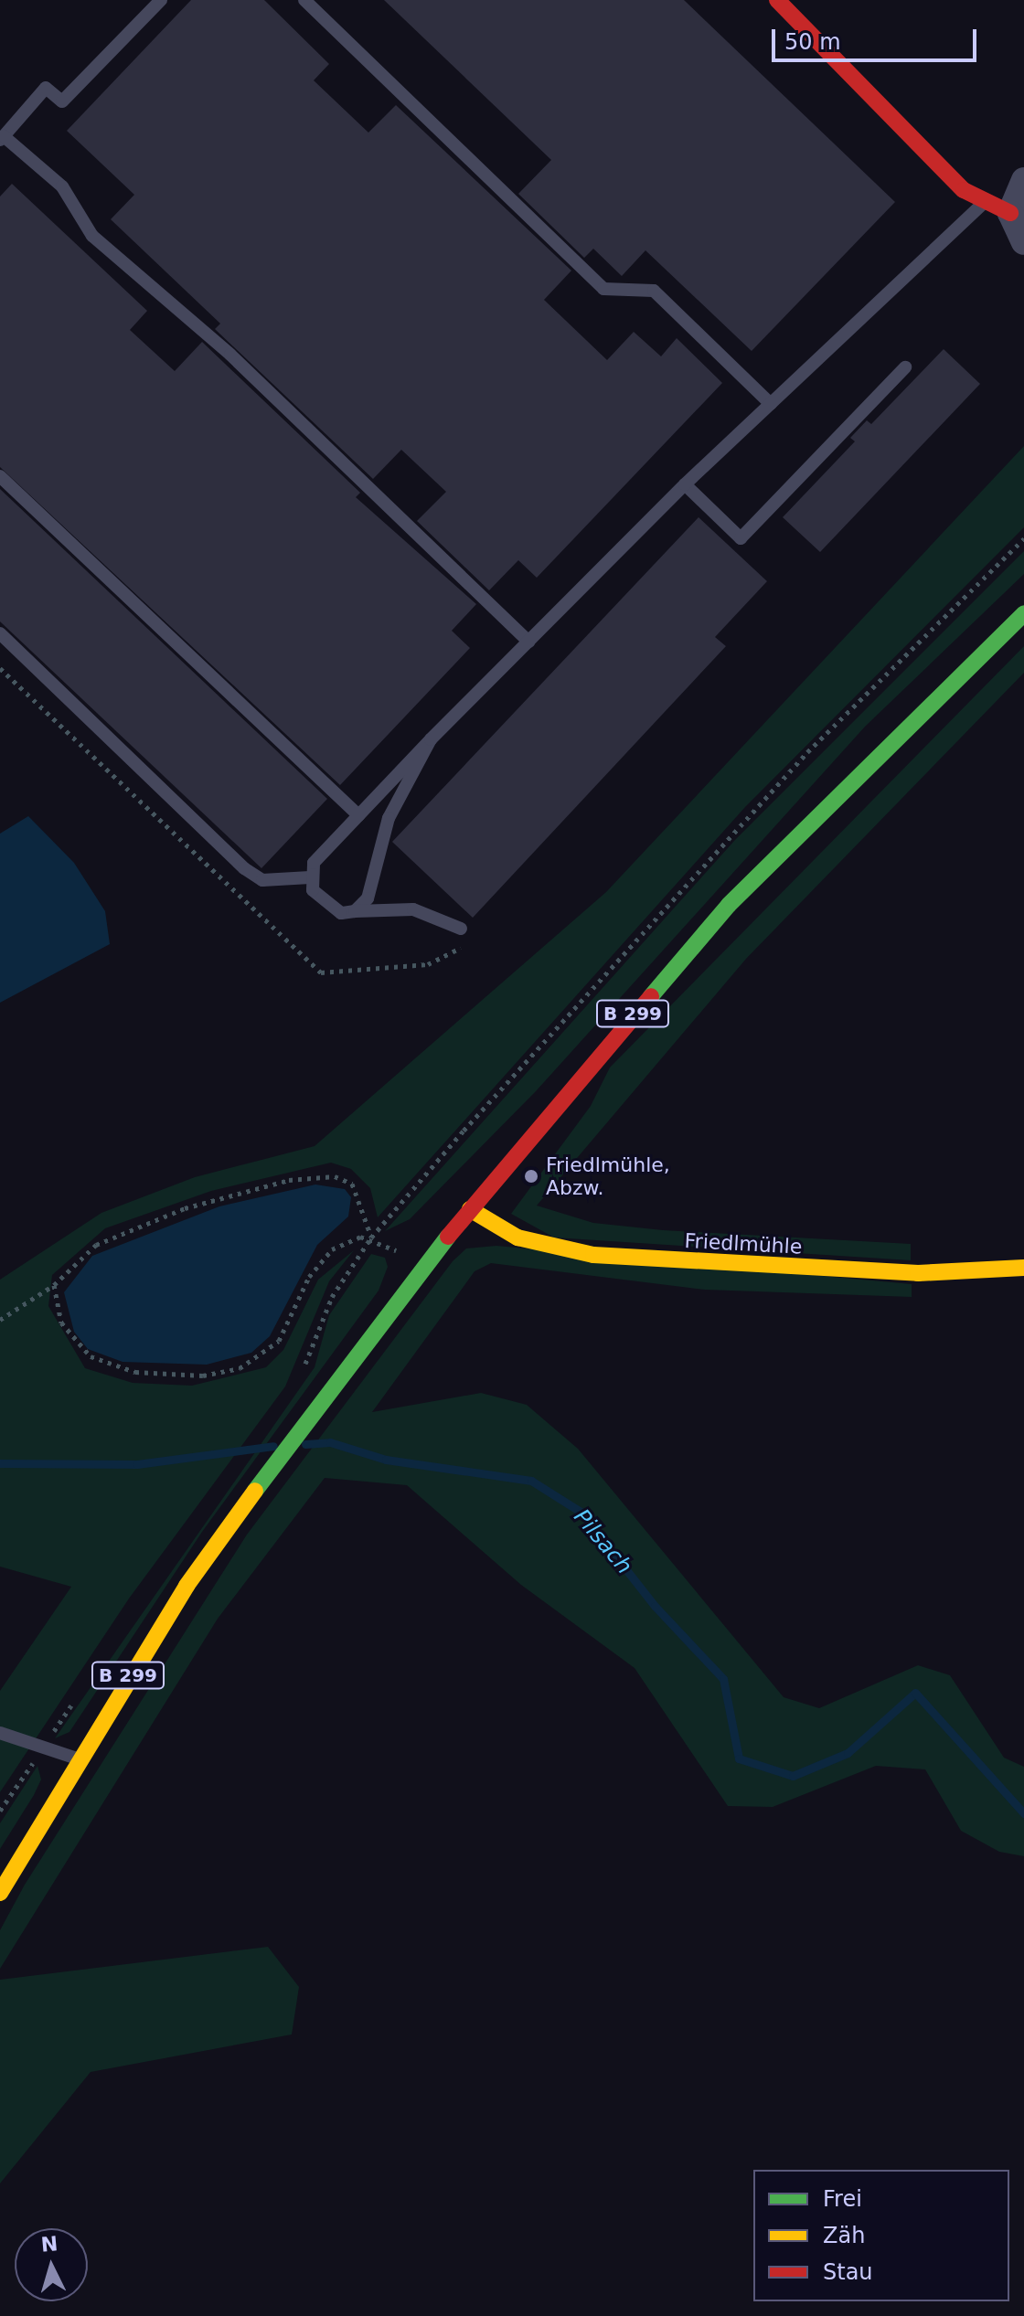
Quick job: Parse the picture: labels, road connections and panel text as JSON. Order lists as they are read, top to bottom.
{
  "streets": {
    "main road": ["B 299", "Friedlmühle"]
  },
  "crossings": [
    ["B 299", "Friedlmühle"]
  ],
  "water": ["Pilsach"],
  "places": ["Friedlmühle, Abzw."],
  "legend": ["Frei", "Zäh", "Stau"],
  "scale_bar": "50 m",
  "north": "top"
}
